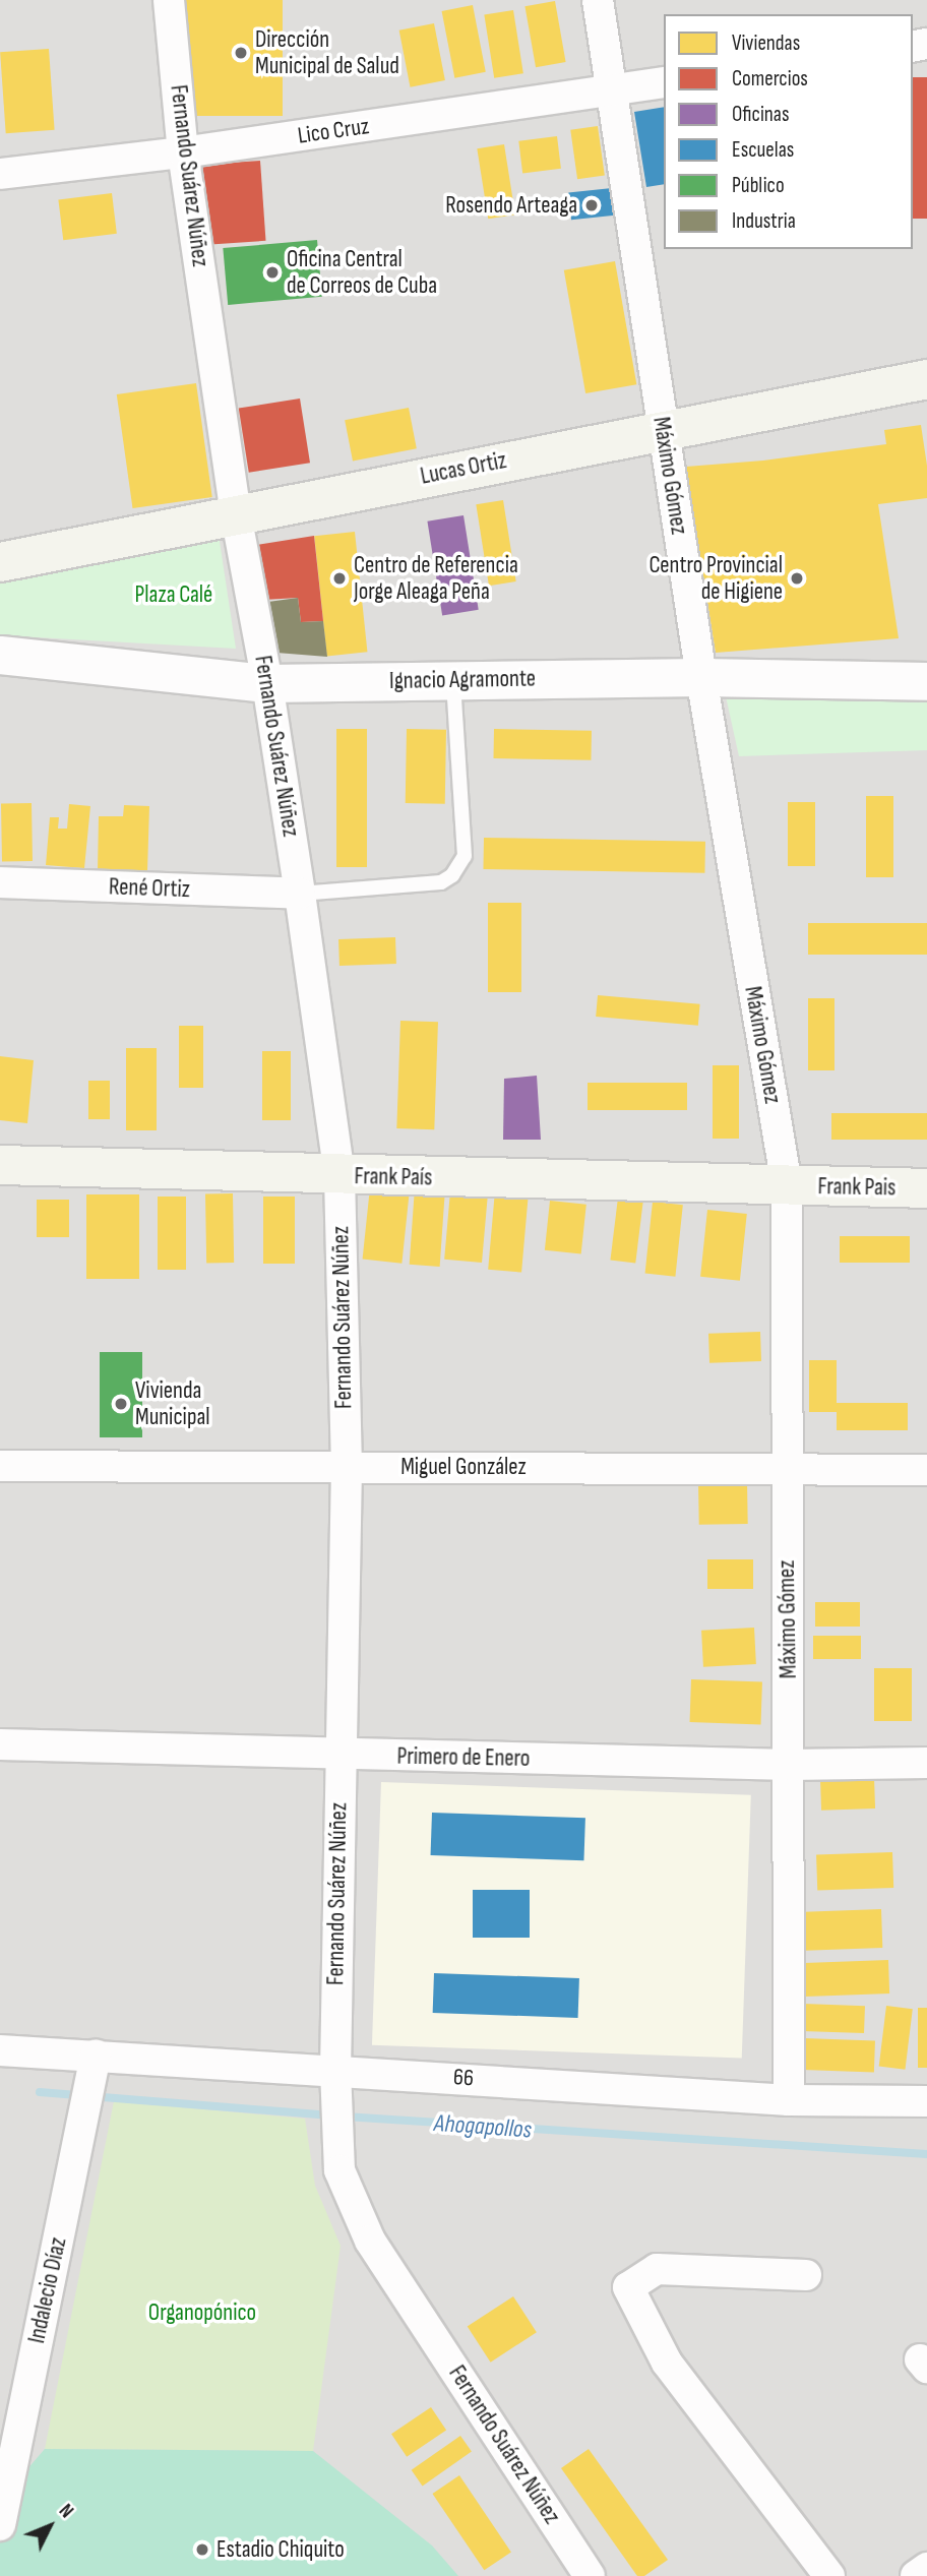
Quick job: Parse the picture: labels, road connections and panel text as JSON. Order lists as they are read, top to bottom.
{
  "streets": {
    "main road": ["Lucas Ortiz", "Frank País", "Frank Pais"],
    "street": [
      "Lico Cruz",
      "Fernando Suárez Núñez",
      "Máximo Gómez",
      "Ignacio Agramonte",
      "René Ortiz",
      "Miguel González",
      "Primero de Enero",
      "66",
      "Indalecio Díaz"
    ]
  },
  "crossings": [
    ["Lico Cruz", "Fernando Suárez Núñez"],
    ["Lico Cruz", "Máximo Gómez"],
    ["Fernando Suárez Núñez", "Lucas Ortiz"],
    ["Fernando Suárez Núñez", "Ignacio Agramonte"],
    ["Fernando Suárez Núñez", "René Ortiz"],
    ["Fernando Suárez Núñez", "Frank País"],
    ["Fernando Suárez Núñez", "Miguel González"],
    ["Fernando Suárez Núñez", "Primero de Enero"],
    ["Fernando Suárez Núñez", "66"],
    ["Lucas Ortiz", "Máximo Gómez"],
    ["Máximo Gómez", "Ignacio Agramonte"],
    ["Máximo Gómez", "Frank País"],
    ["Máximo Gómez", "Frank Pais"],
    ["Máximo Gómez", "Miguel González"],
    ["Máximo Gómez", "Primero de Enero"],
    ["Máximo Gómez", "66"],
    ["Frank País", "Frank Pais"],
    ["66", "Indalecio Díaz"]
  ],
  "water": ["Ahogapollos"],
  "parks": ["Plaza Calé", "Organopónico"],
  "places": [
    "Dirección Municipal de Salud",
    "Rosendo Arteaga",
    "Oficina Central de Correos de Cuba",
    "Centro de Referencia Jorge Aleaga Peña",
    "Centro Provincial de Higiene",
    "Vivienda Municipal",
    "Estadio Chiquito"
  ],
  "legend": [
    "Viviendas",
    "Comercios",
    "Oficinas",
    "Escuelas",
    "Público",
    "Industria"
  ],
  "north": "top right"
}
